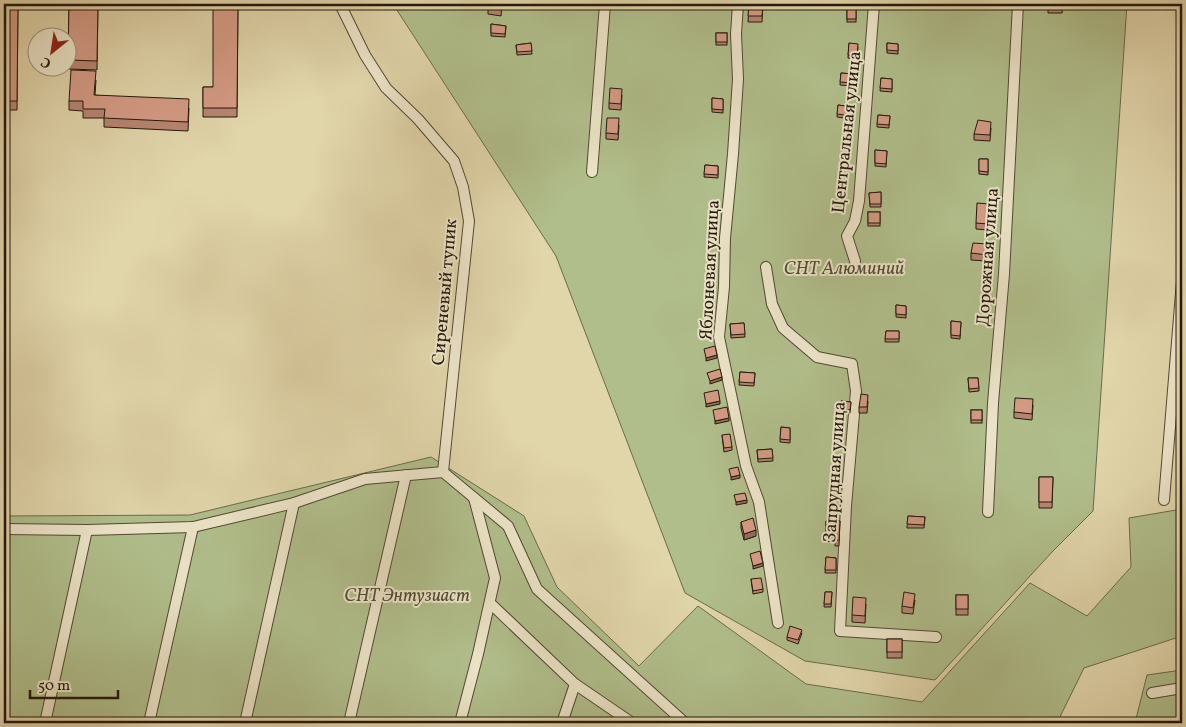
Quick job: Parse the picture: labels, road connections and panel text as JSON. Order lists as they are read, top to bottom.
{
  "streets": {
    "street": [
      "Центральная улица",
      "Дорожная улица",
      "Яблоневая улица",
      "Сиреневый тупик",
      "Запрудная улица"
    ]
  },
  "parks": ["СНТ Алюминий", "СНТ Энтузиаст"],
  "scale_bar": "50 m",
  "north": "bottom left"
}
